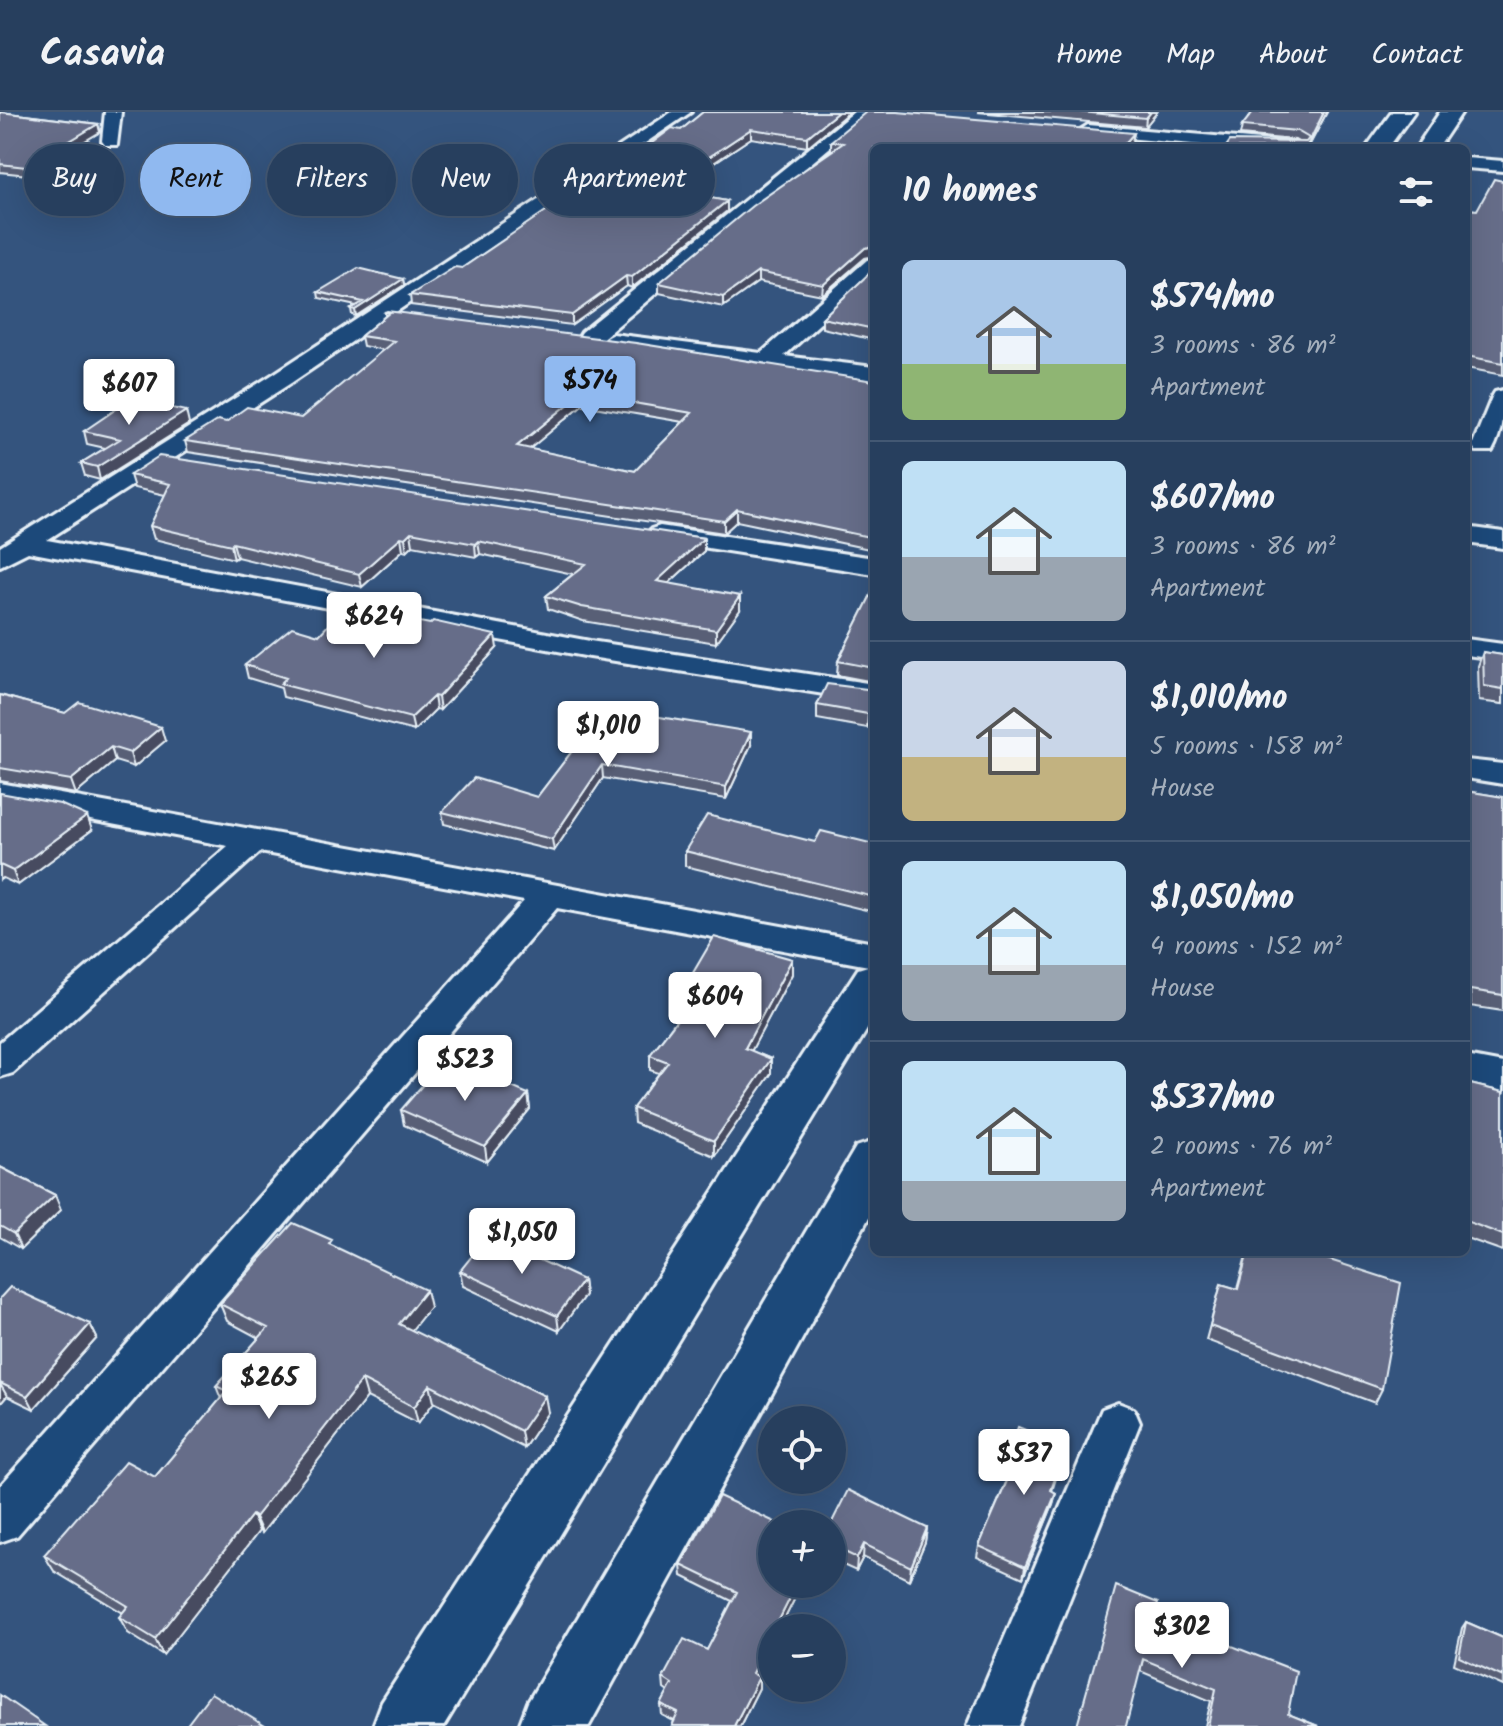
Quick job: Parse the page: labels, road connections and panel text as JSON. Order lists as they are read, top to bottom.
{
  "page": {
    "header": "Casavia",
    "nav": [
      "Home",
      "Map",
      "About",
      "Contact"
    ],
    "chip": [
      "Buy",
      "Rent",
      "Filters",
      "New",
      "Apartment"
    ],
    "heading": "10 homes",
    "list": [
      {
        "name": "$574/mo",
        "note": "3 rooms · 86 m² · Apartment"
      },
      {
        "name": "$607/mo",
        "note": "3 rooms · 86 m² · Apartment"
      },
      {
        "name": "$1,010/mo",
        "note": "5 rooms · 158 m² · House"
      },
      {
        "name": "$1,050/mo",
        "note": "4 rooms · 152 m² · House"
      },
      {
        "name": "$537/mo",
        "note": "2 rooms · 76 m² · Apartment"
      }
    ],
    "price": [
      "$574",
      "$607",
      "$624",
      "$1,010",
      "$604",
      "$523",
      "$1,050",
      "$265",
      "$537",
      "$302"
    ],
    "map_buttons": ["+", "−"]
  }
}
